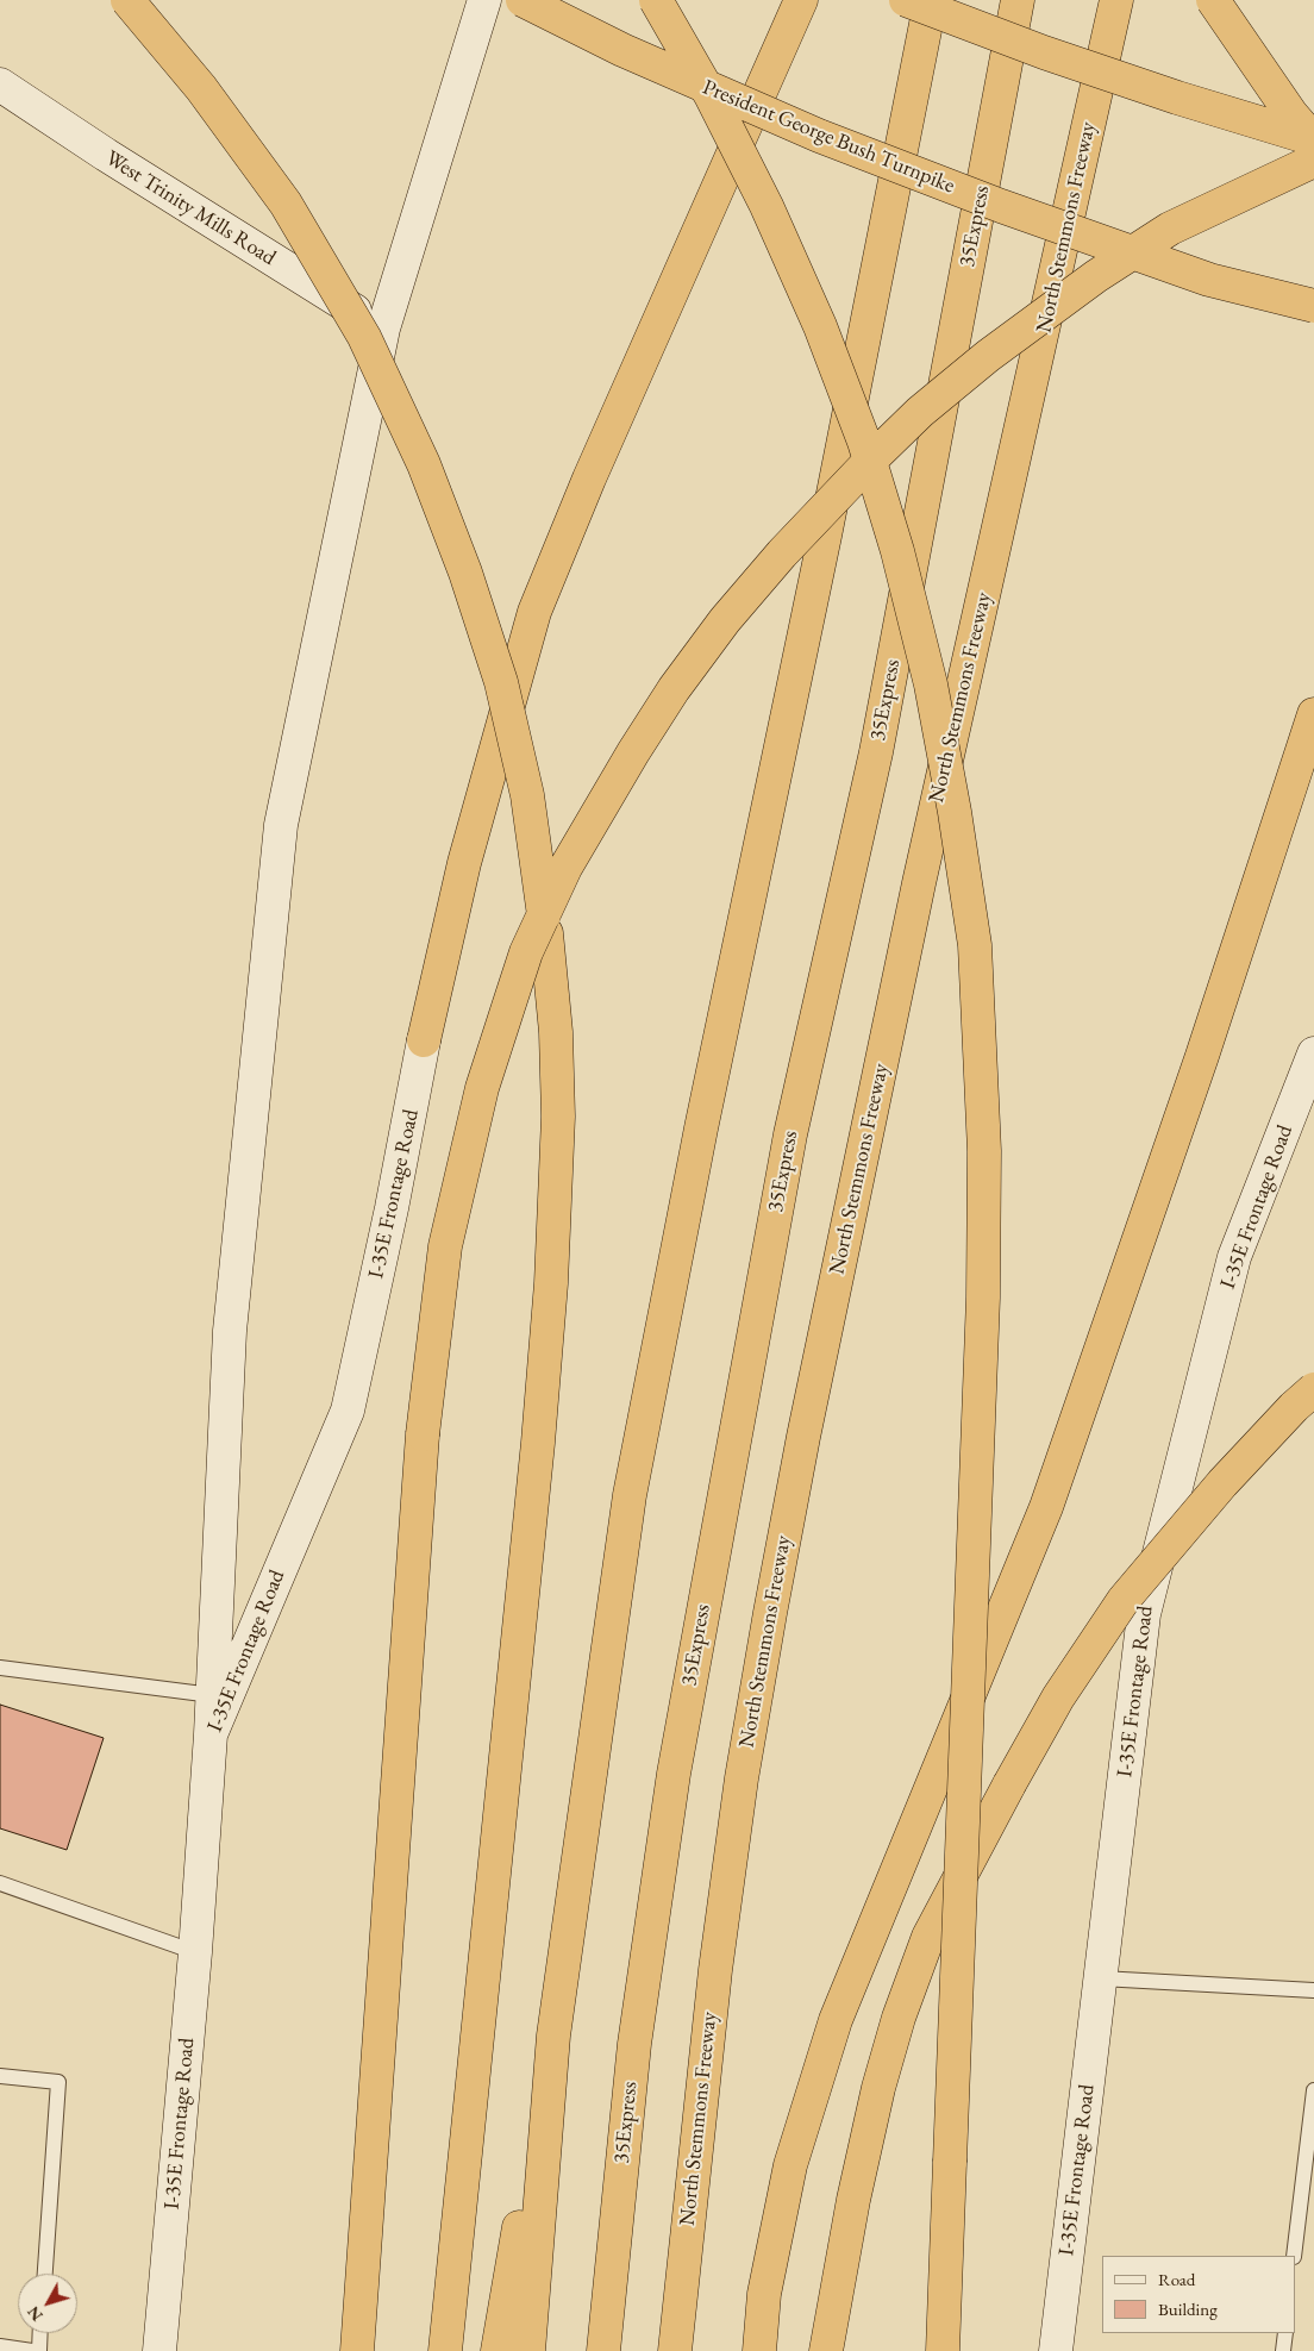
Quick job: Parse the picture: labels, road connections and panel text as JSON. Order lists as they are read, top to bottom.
{
  "streets": {
    "highway": ["President George Bush Turnpike", "35Express", "North Stemmons Freeway"],
    "main road": ["West Trinity Mills Road", "I-35E Frontage Road"]
  },
  "legend": ["Road", "Building"],
  "north": "bottom left"
}
